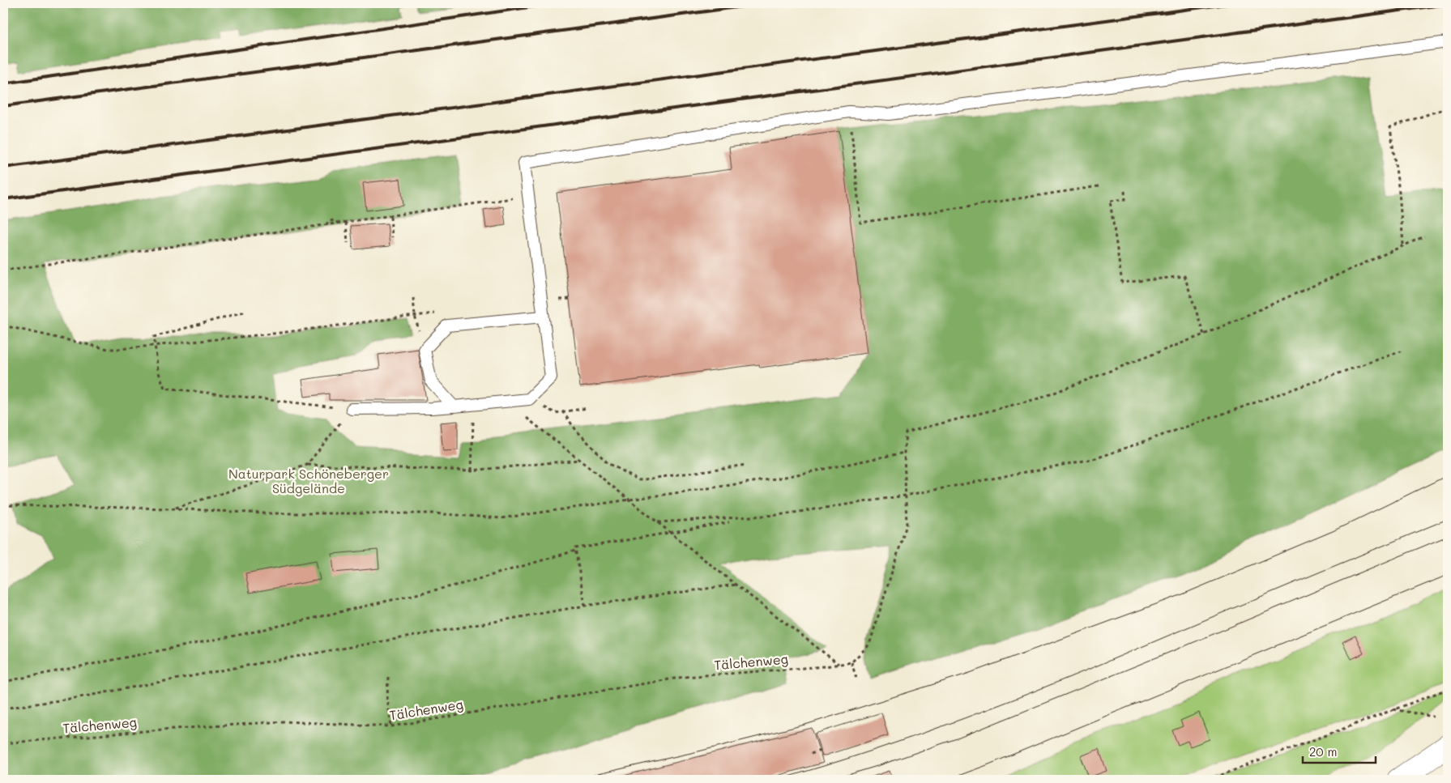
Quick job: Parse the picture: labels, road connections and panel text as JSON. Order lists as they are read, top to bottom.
{
  "streets": {
    "path": ["Tälchenweg"]
  },
  "parks": ["Naturpark Schöneberger Südgelände"],
  "scale_bar": "20 m"
}
